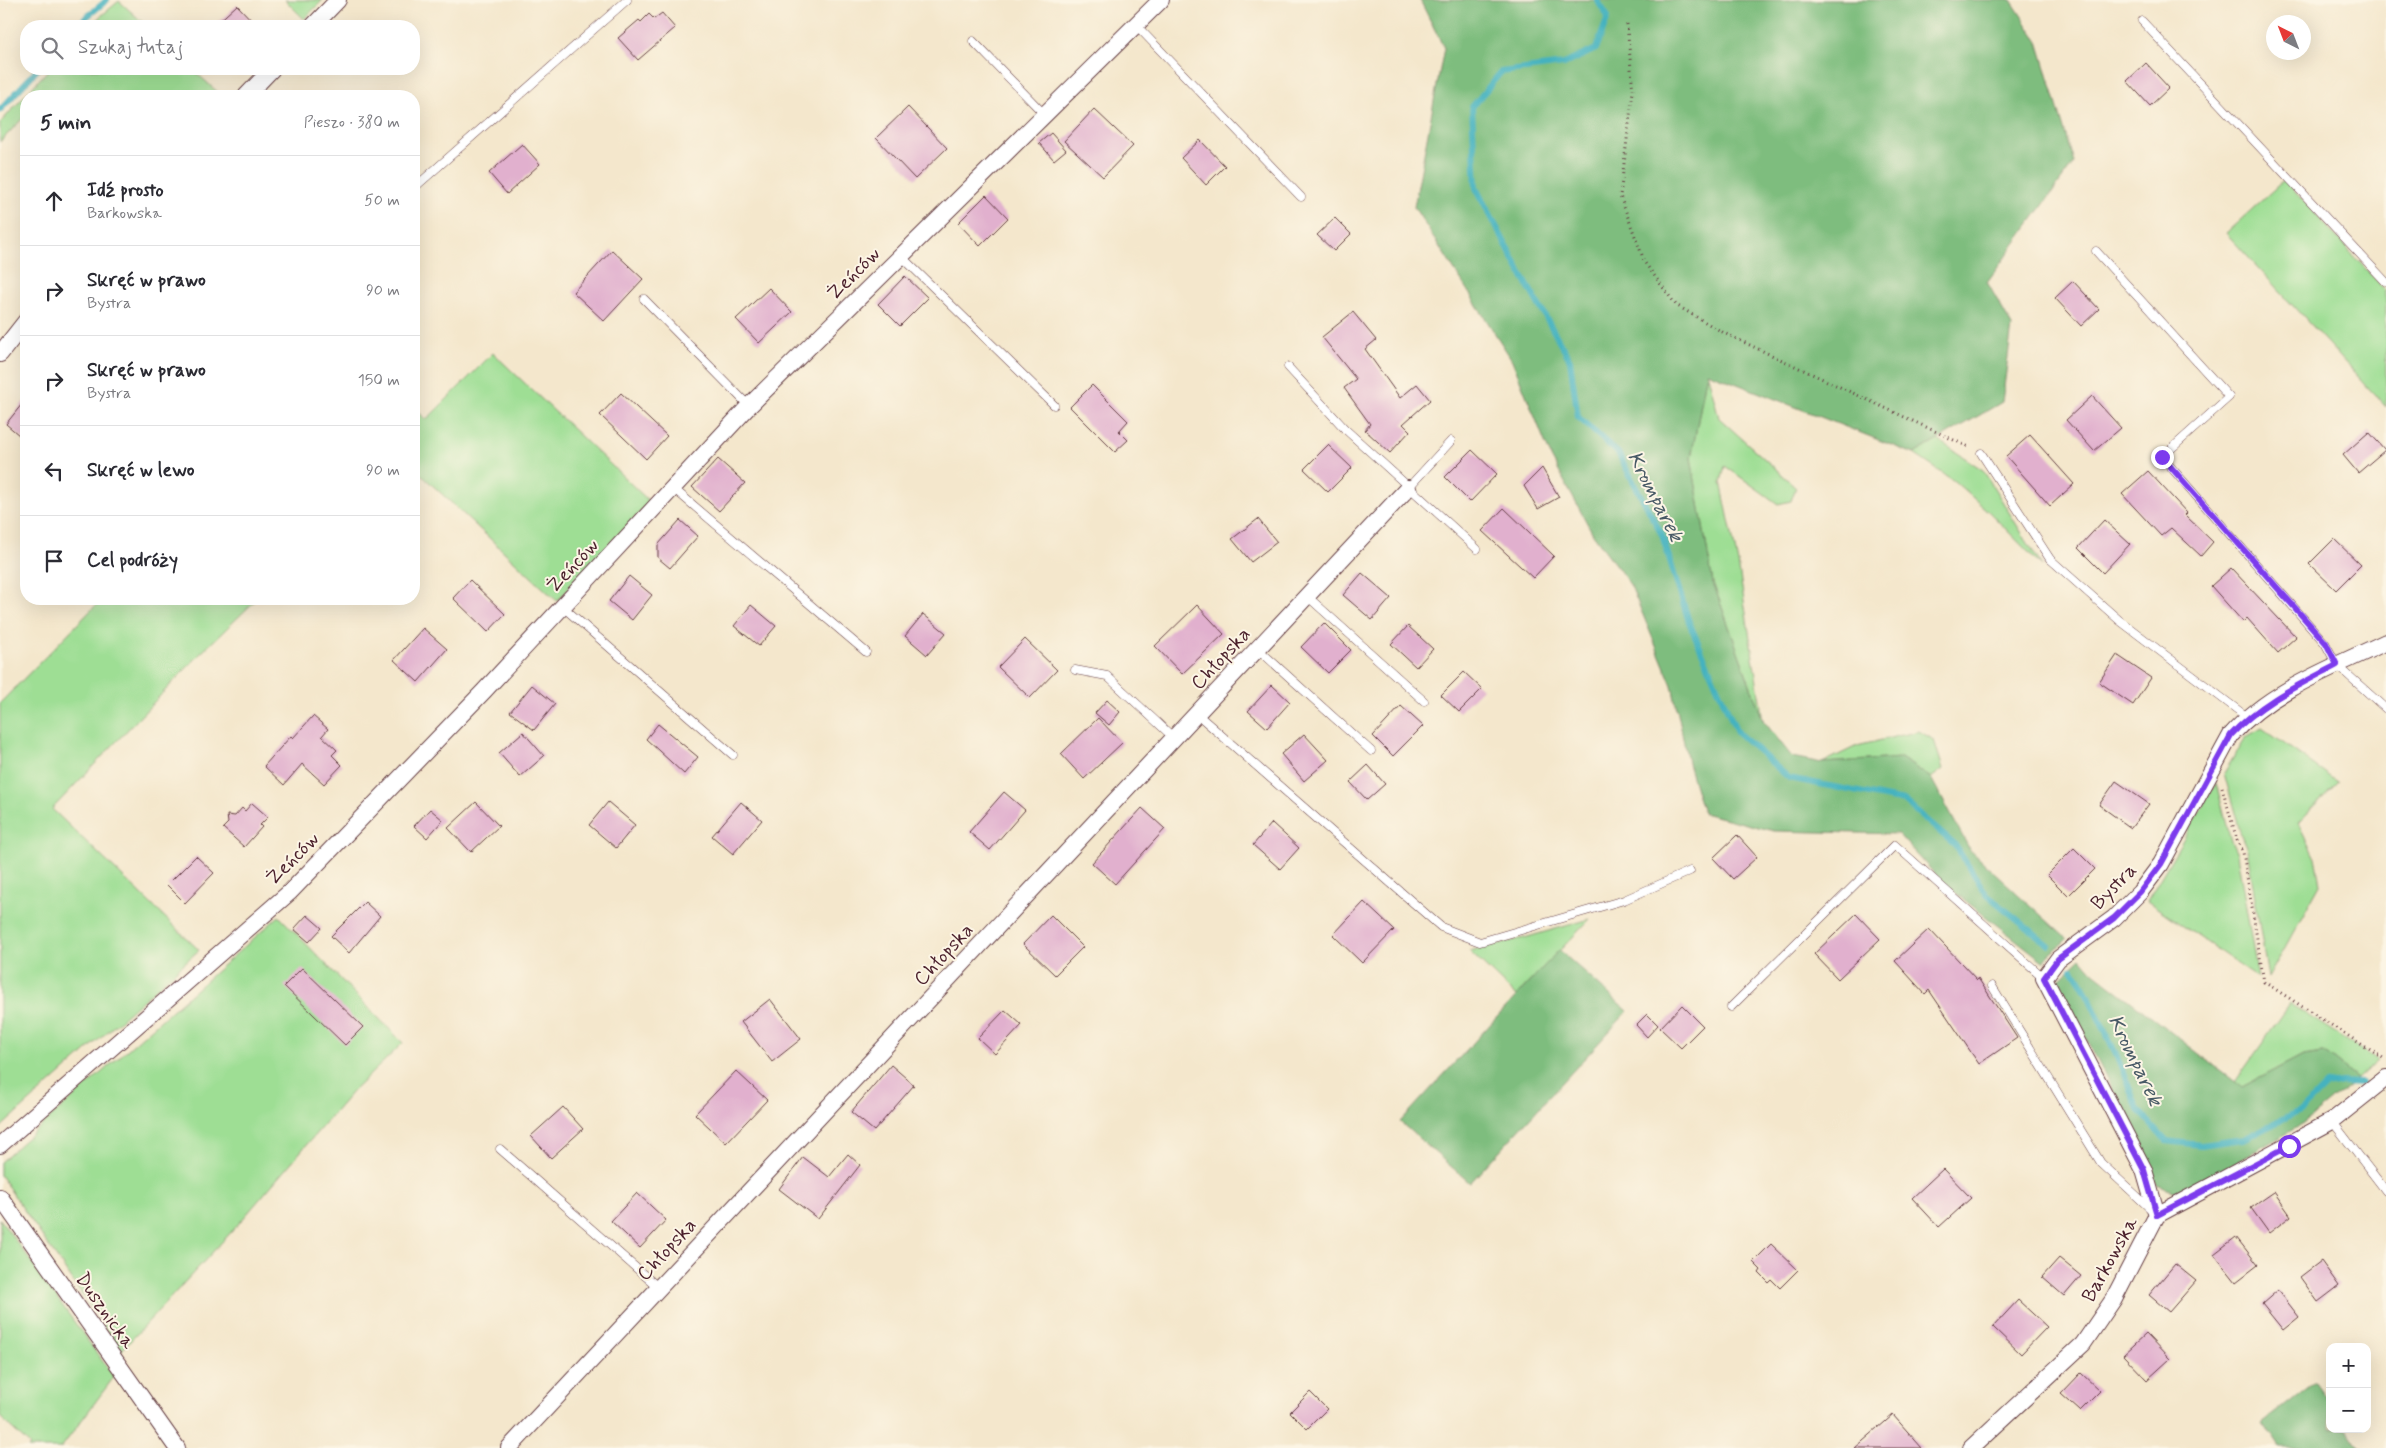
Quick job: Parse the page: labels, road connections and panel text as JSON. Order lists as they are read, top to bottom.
{
  "streets": {
    "street": [
      "Żeńców",
      "Chłopska",
      "Bystra",
      "Barkowska",
      "Dusznicka"
    ]
  },
  "water": ["Kromparek"],
  "north": "top left",
  "page": {
    "search": "Szukaj tutaj",
    "heading": ["5 min", "Pieszo · 380 m"],
    "list": [
      ["Idź prosto", "Barkowska", "50 m"],
      ["Skręć w prawo", "Bystra", "90 m"],
      ["Skręć w prawo", "Bystra", "150 m"],
      ["Skręć w lewo", "90 m"],
      "Cel podróży"
    ],
    "map_buttons": ["+", "−"]
  }
}
